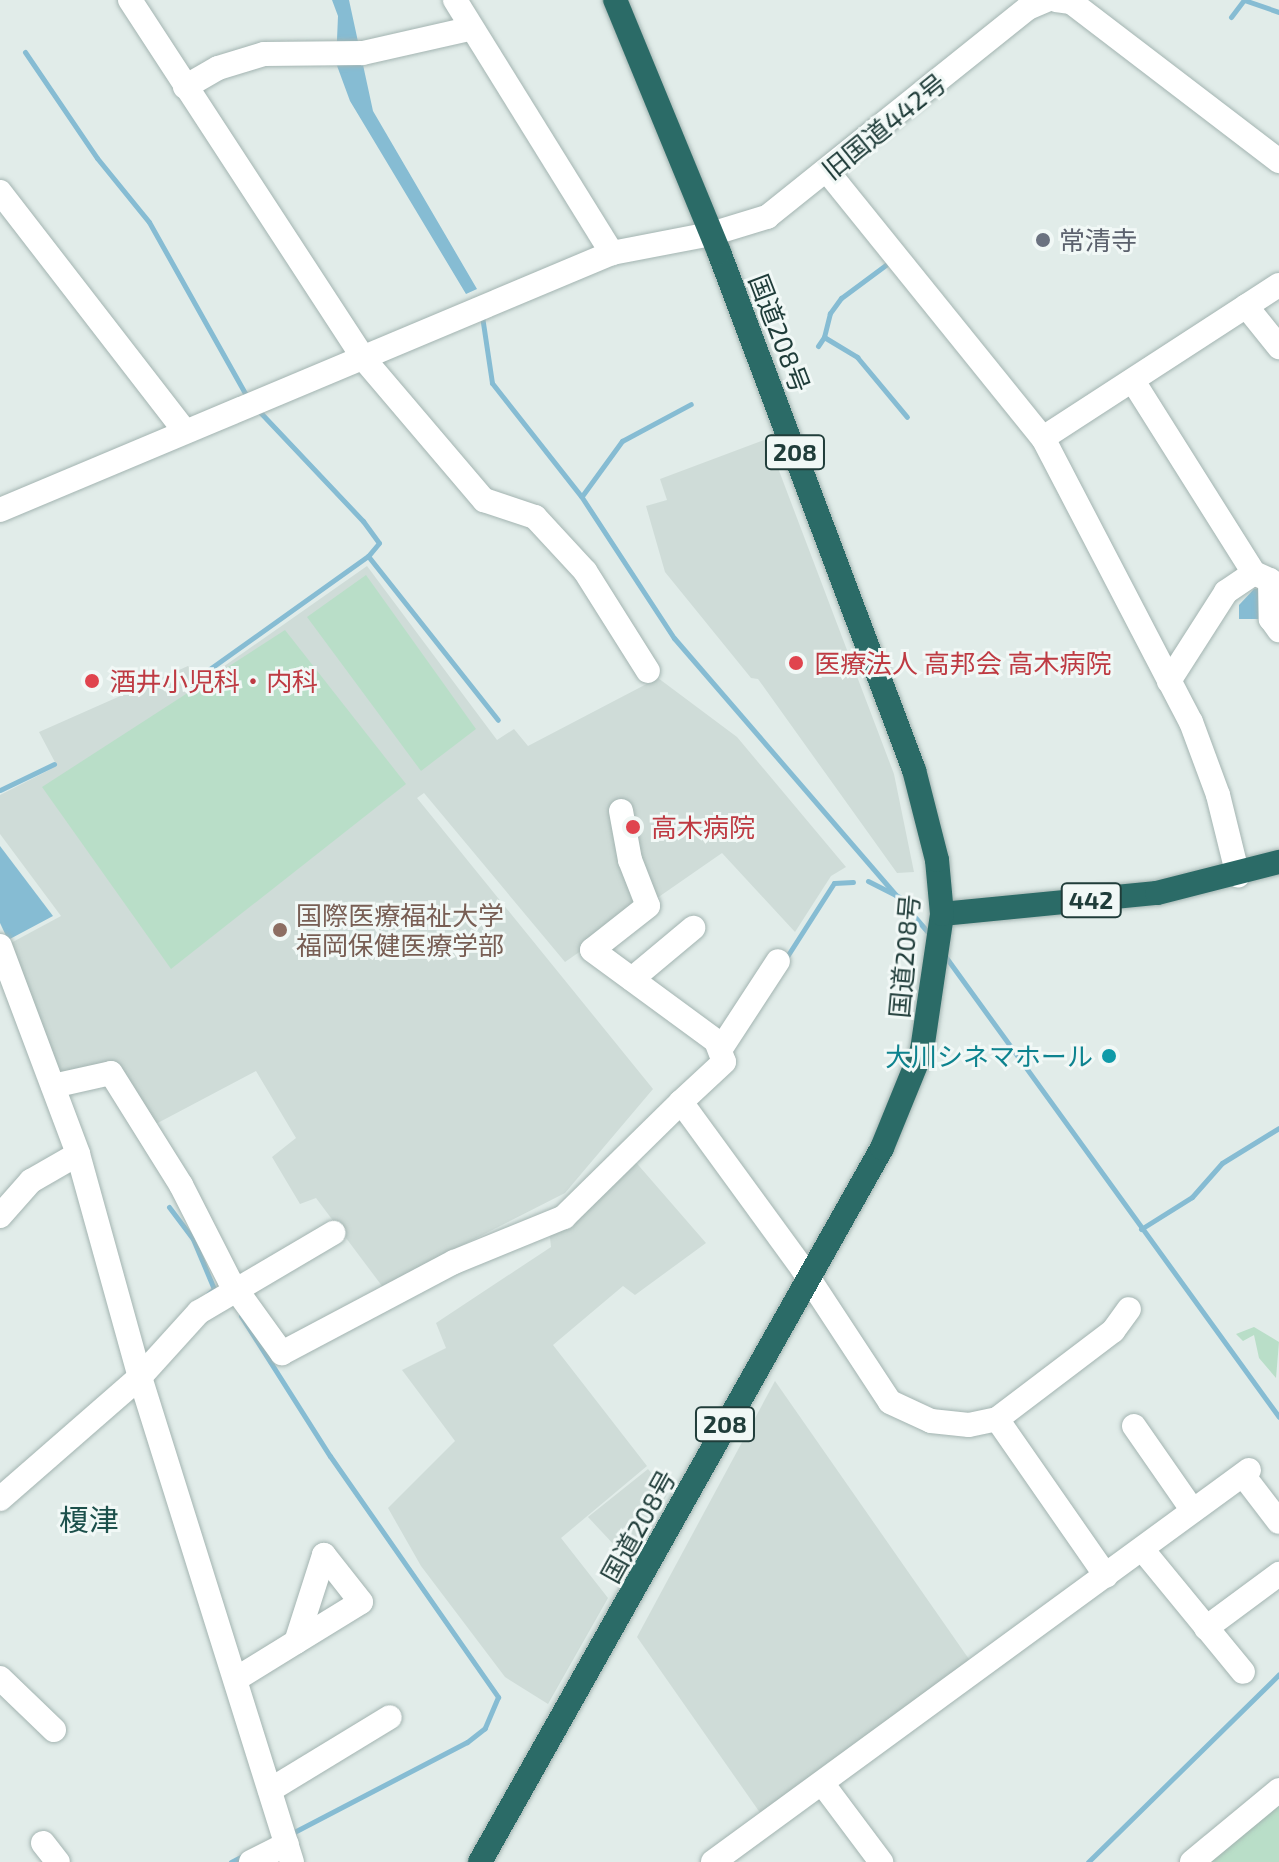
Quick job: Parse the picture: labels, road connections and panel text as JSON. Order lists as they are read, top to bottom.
{
  "streets": {
    "highway": ["国道208号", "208", "442"],
    "street": ["旧国道442号"]
  },
  "crossings": [
    ["旧国道442号", "国道208号"],
    ["国道208号", "442"]
  ],
  "districts": ["榎津"],
  "places": [
    "常清寺",
    "医療法人 高邦会 高木病院",
    "酒井小児科・内科",
    "高木病院",
    "国際医療福祉大学 福岡保健医療学部",
    "大川シネマホール"
  ]
}
